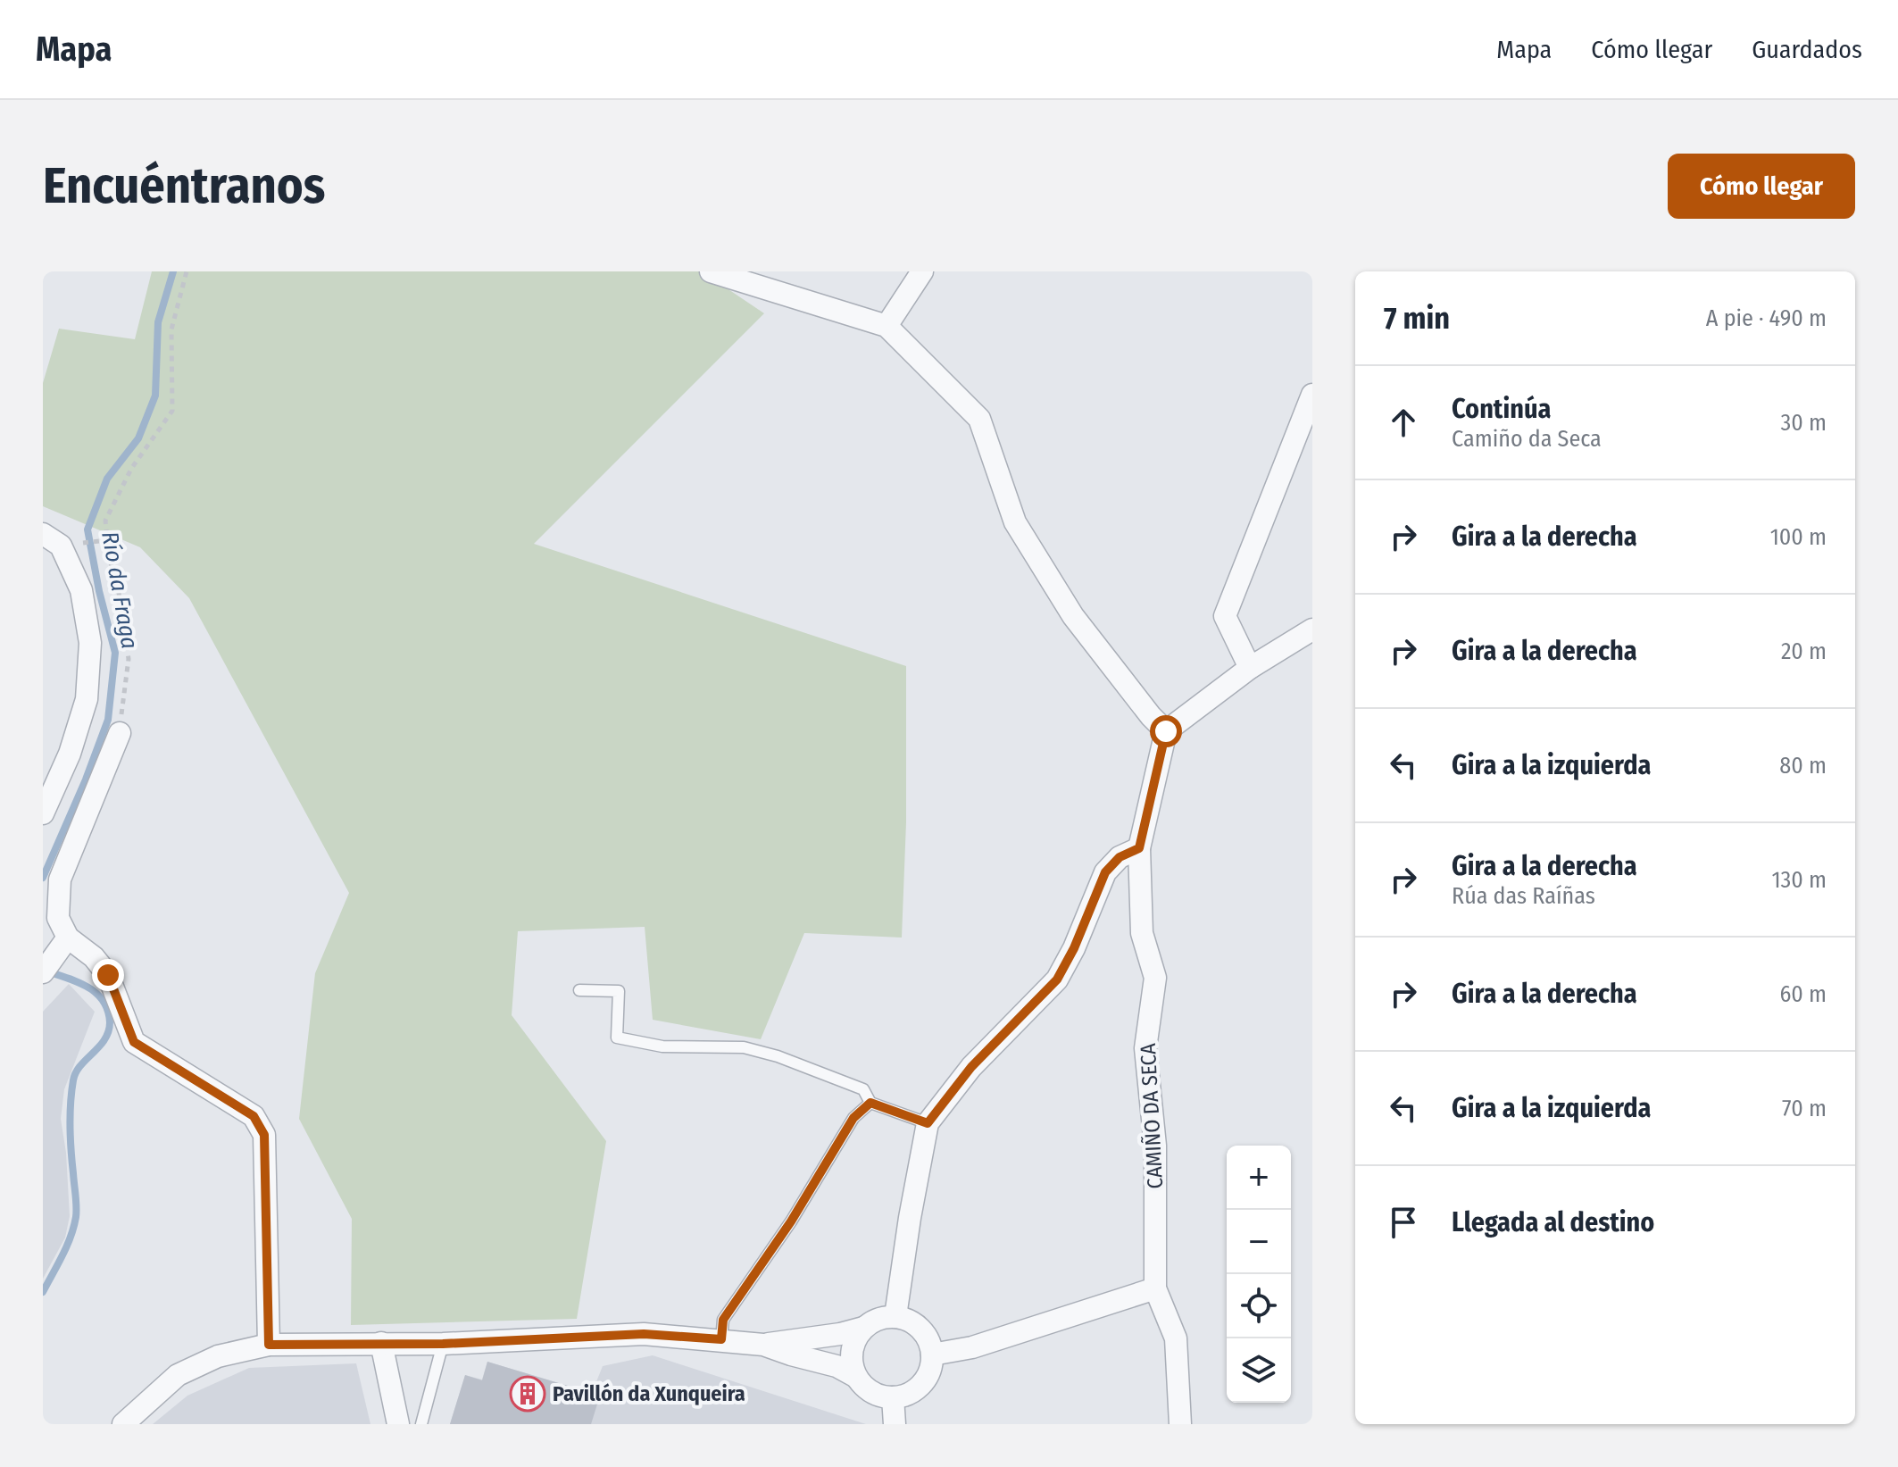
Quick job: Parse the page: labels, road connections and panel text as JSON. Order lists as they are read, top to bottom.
{
  "streets": {
    "street": ["CAMIÑO DA SECA"]
  },
  "water": ["Río da Fraga"],
  "places": {
    "building": ["Pavillón da Xunqueira"]
  },
  "page": {
    "header": "Mapa",
    "nav": ["Mapa", "Cómo llegar", "Guardados"],
    "buttons": "Cómo llegar",
    "title": "Encuéntranos",
    "heading": ["7 min", "A pie · 490 m"],
    "list": [
      ["Continúa", "Camiño da Seca", "30 m"],
      ["Gira a la derecha", "100 m"],
      ["Gira a la derecha", "20 m"],
      ["Gira a la izquierda", "80 m"],
      ["Gira a la derecha", "Rúa das Raíñas", "130 m"],
      ["Gira a la derecha", "60 m"],
      ["Gira a la izquierda", "70 m"],
      "Llegada al destino"
    ],
    "map_buttons": ["+", "−"]
  }
}
